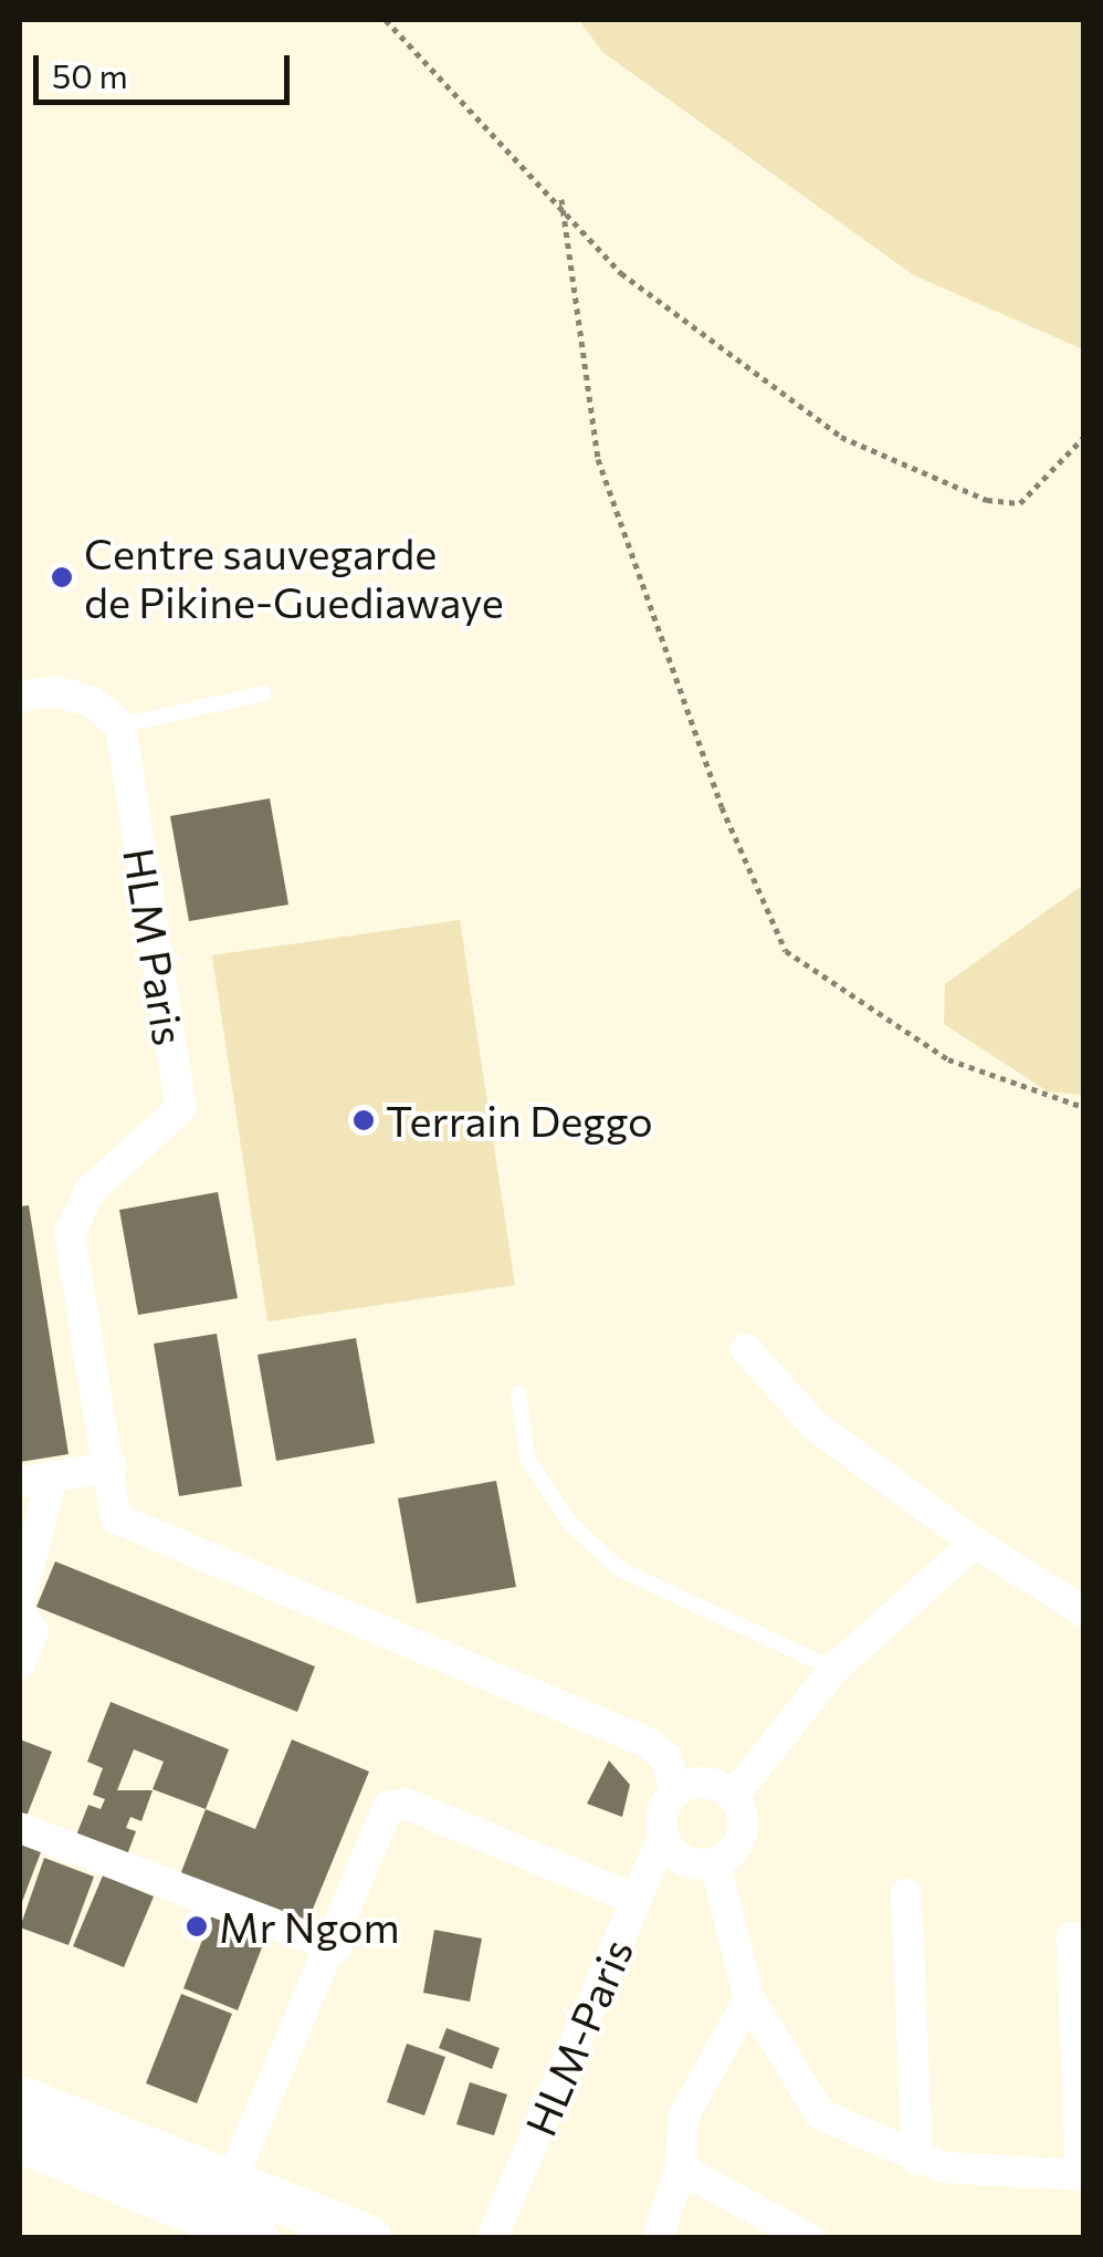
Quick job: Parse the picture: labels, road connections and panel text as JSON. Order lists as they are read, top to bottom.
{
  "streets": {
    "street": ["HLM Paris", "HLM-Paris"]
  },
  "places": ["Centre sauvegarde de Pikine-Guediawaye", "Terrain Deggo", "Mr Ngom"],
  "scale_bar": "50 m"
}
